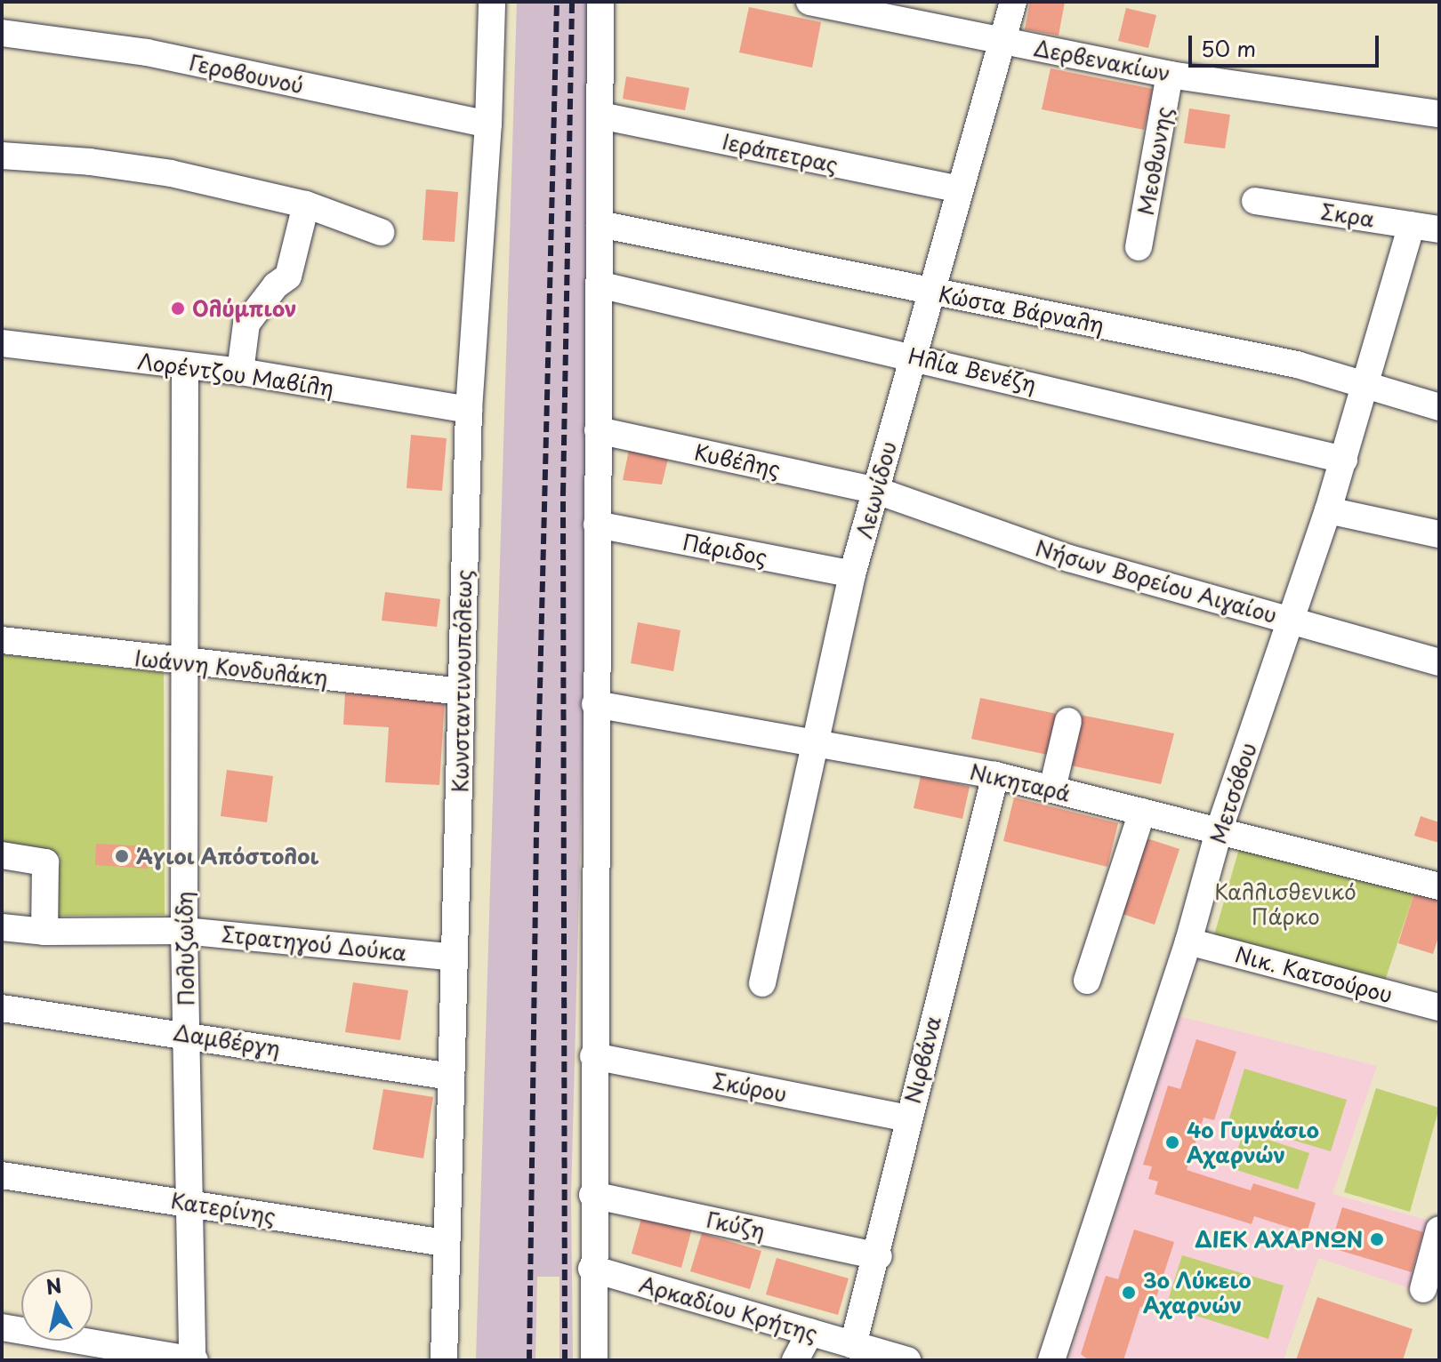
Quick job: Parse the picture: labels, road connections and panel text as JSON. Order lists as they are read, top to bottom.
{
  "streets": {
    "street": [
      "Δερβενακίων",
      "Γεροβουνού",
      "Ιεράπετρας",
      "Μεοθωνης",
      "Σκρα",
      "Κώστα Βάρναλη",
      "Ηλία Βενέζη",
      "Λορέντζου Μαβίλη",
      "Κυβέλης",
      "Λεωνίδου",
      "Πάριδος",
      "Νήσων Βορείου Αιγαίου",
      "Ιωάννη Κονδυλάκη",
      "Κωνσταντινουπόλεως",
      "Νικηταρά",
      "Μετσόβου",
      "Στρατηγού Δούκα",
      "Πολυζωίδη",
      "Νικ. Κατσούρου",
      "Δαμβέργη",
      "Νιρβάνα",
      "Σκύρου",
      "Κατερίνης",
      "Γκύζη",
      "Αρκαδίου Κρήτης"
    ]
  },
  "crossings": [
    ["Δερβενακίων", "Μεοθωνης"],
    ["Δερβενακίων", "Λεωνίδου"],
    ["Γεροβουνού", "Κωνσταντινουπόλεως"],
    ["Ιεράπετρας", "Λεωνίδου"],
    ["Σκρα", "Μετσόβου"],
    ["Κώστα Βάρναλη", "Λεωνίδου"],
    ["Κώστα Βάρναλη", "Μετσόβου"],
    ["Ηλία Βενέζη", "Λεωνίδου"],
    ["Ηλία Βενέζη", "Μετσόβου"],
    ["Λορέντζου Μαβίλη", "Κωνσταντινουπόλεως"],
    ["Λορέντζου Μαβίλη", "Πολυζωίδη"],
    ["Κυβέλης", "Λεωνίδου"],
    ["Κυβέλης", "Νήσων Βορείου Αιγαίου"],
    ["Λεωνίδου", "Πάριδος"],
    ["Λεωνίδου", "Νήσων Βορείου Αιγαίου"],
    ["Λεωνίδου", "Νικηταρά"],
    ["Νήσων Βορείου Αιγαίου", "Μετσόβου"],
    ["Ιωάννη Κονδυλάκη", "Κωνσταντινουπόλεως"],
    ["Ιωάννη Κονδυλάκη", "Πολυζωίδη"],
    ["Κωνσταντινουπόλεως", "Στρατηγού Δούκα"],
    ["Κωνσταντινουπόλεως", "Δαμβέργη"],
    ["Κωνσταντινουπόλεως", "Κατερίνης"],
    ["Νικηταρά", "Μετσόβου"],
    ["Νικηταρά", "Νιρβάνα"],
    ["Μετσόβου", "Νικ. Κατσούρου"],
    ["Στρατηγού Δούκα", "Πολυζωίδη"],
    ["Πολυζωίδη", "Δαμβέργη"],
    ["Πολυζωίδη", "Κατερίνης"],
    ["Νιρβάνα", "Σκύρου"],
    ["Νιρβάνα", "Γκύζη"],
    ["Νιρβάνα", "Αρκαδίου Κρήτης"]
  ],
  "parks": ["Καλλισθενικό Πάρκο"],
  "places": [
    "Ολύμπιον",
    "Άγιοι Απόστολοι",
    "4ο Γυμνάσιο Αχαρνών",
    "ΔΙΕΚ ΑΧΑΡΝΩΝ",
    "3ο Λύκειο Αχαρνών"
  ],
  "scale_bar": "50 m",
  "north": "top"
}
